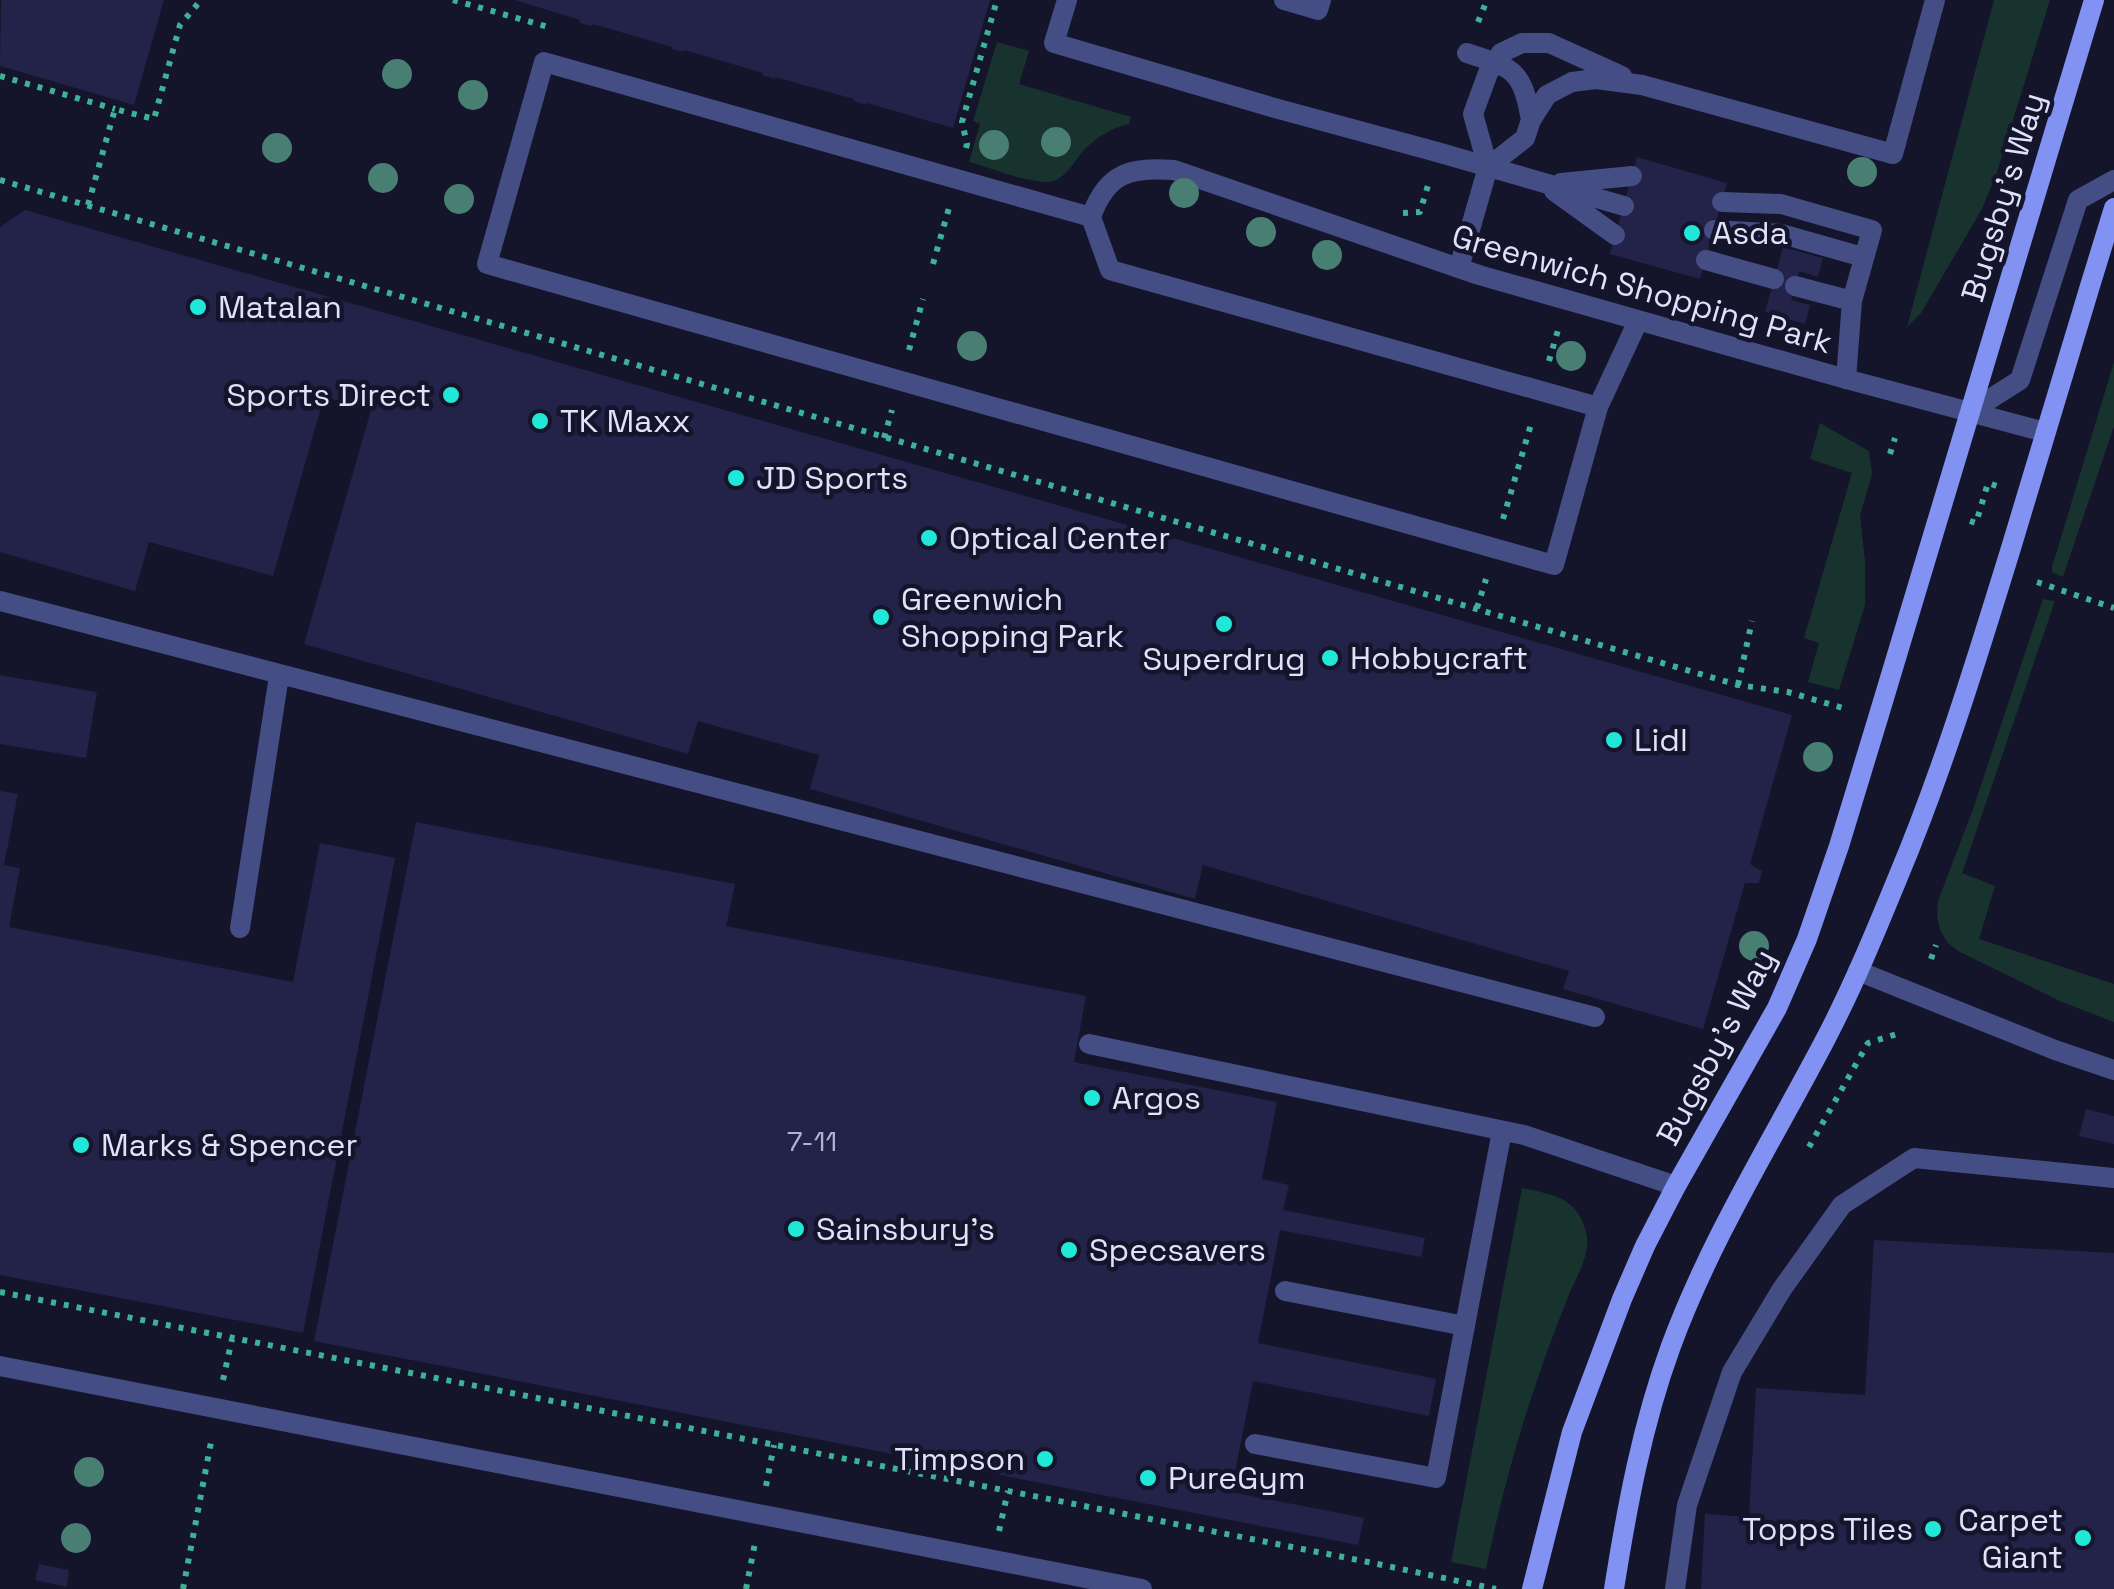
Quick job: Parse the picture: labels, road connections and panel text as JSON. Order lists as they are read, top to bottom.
{
  "streets": {
    "street": ["Bugsby's Way", "Greenwich Shopping Park"]
  },
  "crossings": [
    ["Bugsby's Way", "Greenwich Shopping Park"]
  ],
  "places": [
    "Asda",
    "Matalan",
    "Sports Direct",
    "TK Maxx",
    "JD Sports",
    "Optical Center",
    "Greenwich Shopping Park",
    "Superdrug",
    "Hobbycraft",
    "Lidl",
    "Argos",
    "Marks & Spencer",
    "Sainsbury's",
    "Specsavers",
    "Timpson",
    "PureGym",
    "Topps Tiles",
    "Carpet Giant"
  ],
  "house_numbers": ["7-11"]
}
